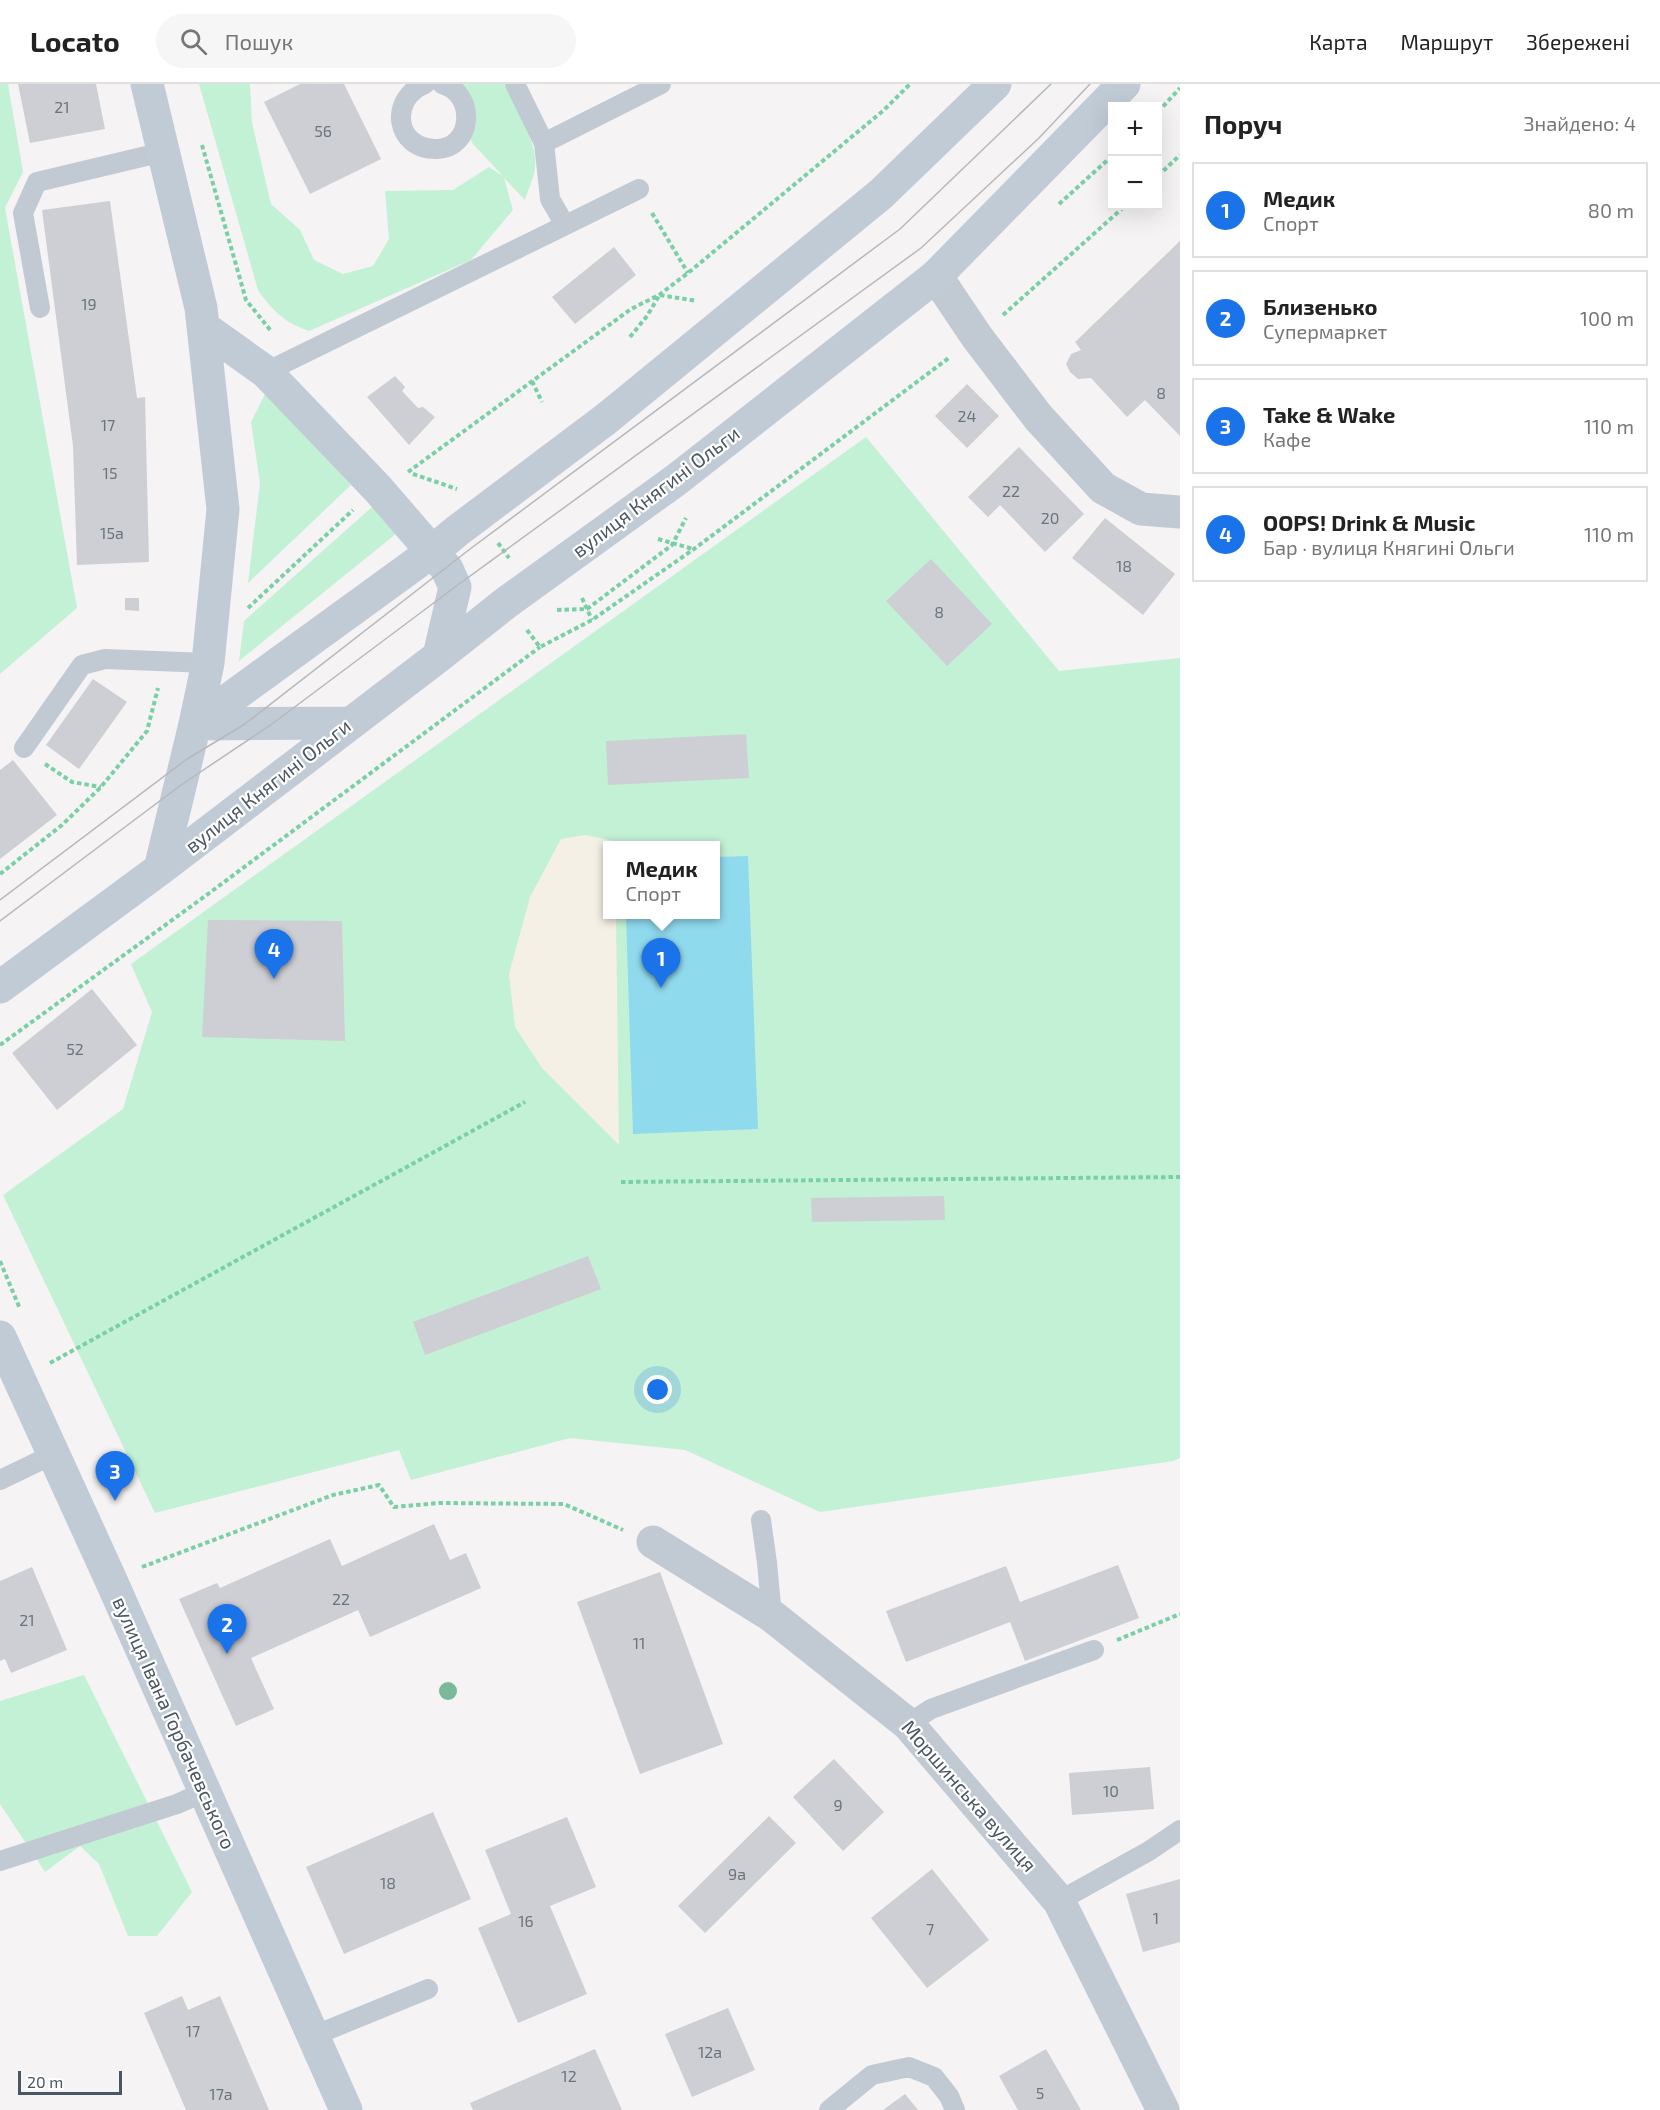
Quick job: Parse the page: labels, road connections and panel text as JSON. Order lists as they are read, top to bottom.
{
  "streets": {
    "main road": ["вулиця Княгині Ольги", "вулиця Івана Горбачевського"],
    "street": ["Моршинська вулиця"]
  },
  "house_numbers": [
    "21",
    "56",
    "19",
    "8",
    "24",
    "17",
    "15",
    "22",
    "20",
    "15а",
    "18",
    "8",
    "52",
    "22",
    "21",
    "11",
    "10",
    "9",
    "9а",
    "18",
    "1",
    "16",
    "7",
    "17",
    "12а",
    "12",
    "5",
    "17а"
  ],
  "scale_bar": "20 m",
  "page": {
    "header": "Locato",
    "search": "Пошук",
    "nav": ["Карта", "Маршрут", "Збережені"],
    "heading": ["Поруч", "Знайдено: 4"],
    "map_buttons": ["+", "−"],
    "list": [
      {
        "mark": "1",
        "name": "Медик",
        "note": "Спорт",
        "value": "80 m"
      },
      {
        "mark": "2",
        "name": "Близенько",
        "note": "Супермаркет",
        "value": "100 m"
      },
      {
        "mark": "3",
        "name": "Take & Wake",
        "note": "Кафе",
        "value": "110 m"
      },
      {
        "mark": "4",
        "name": "OOPS! Drink & Music",
        "note": "Бар · вулиця Княгині Ольги",
        "value": "110 m"
      }
    ],
    "popup": ["Медик", "Спорт"],
    "pins": [
      "4",
      "1",
      "3",
      "2"
    ],
    "scale": "20 m"
  }
}
